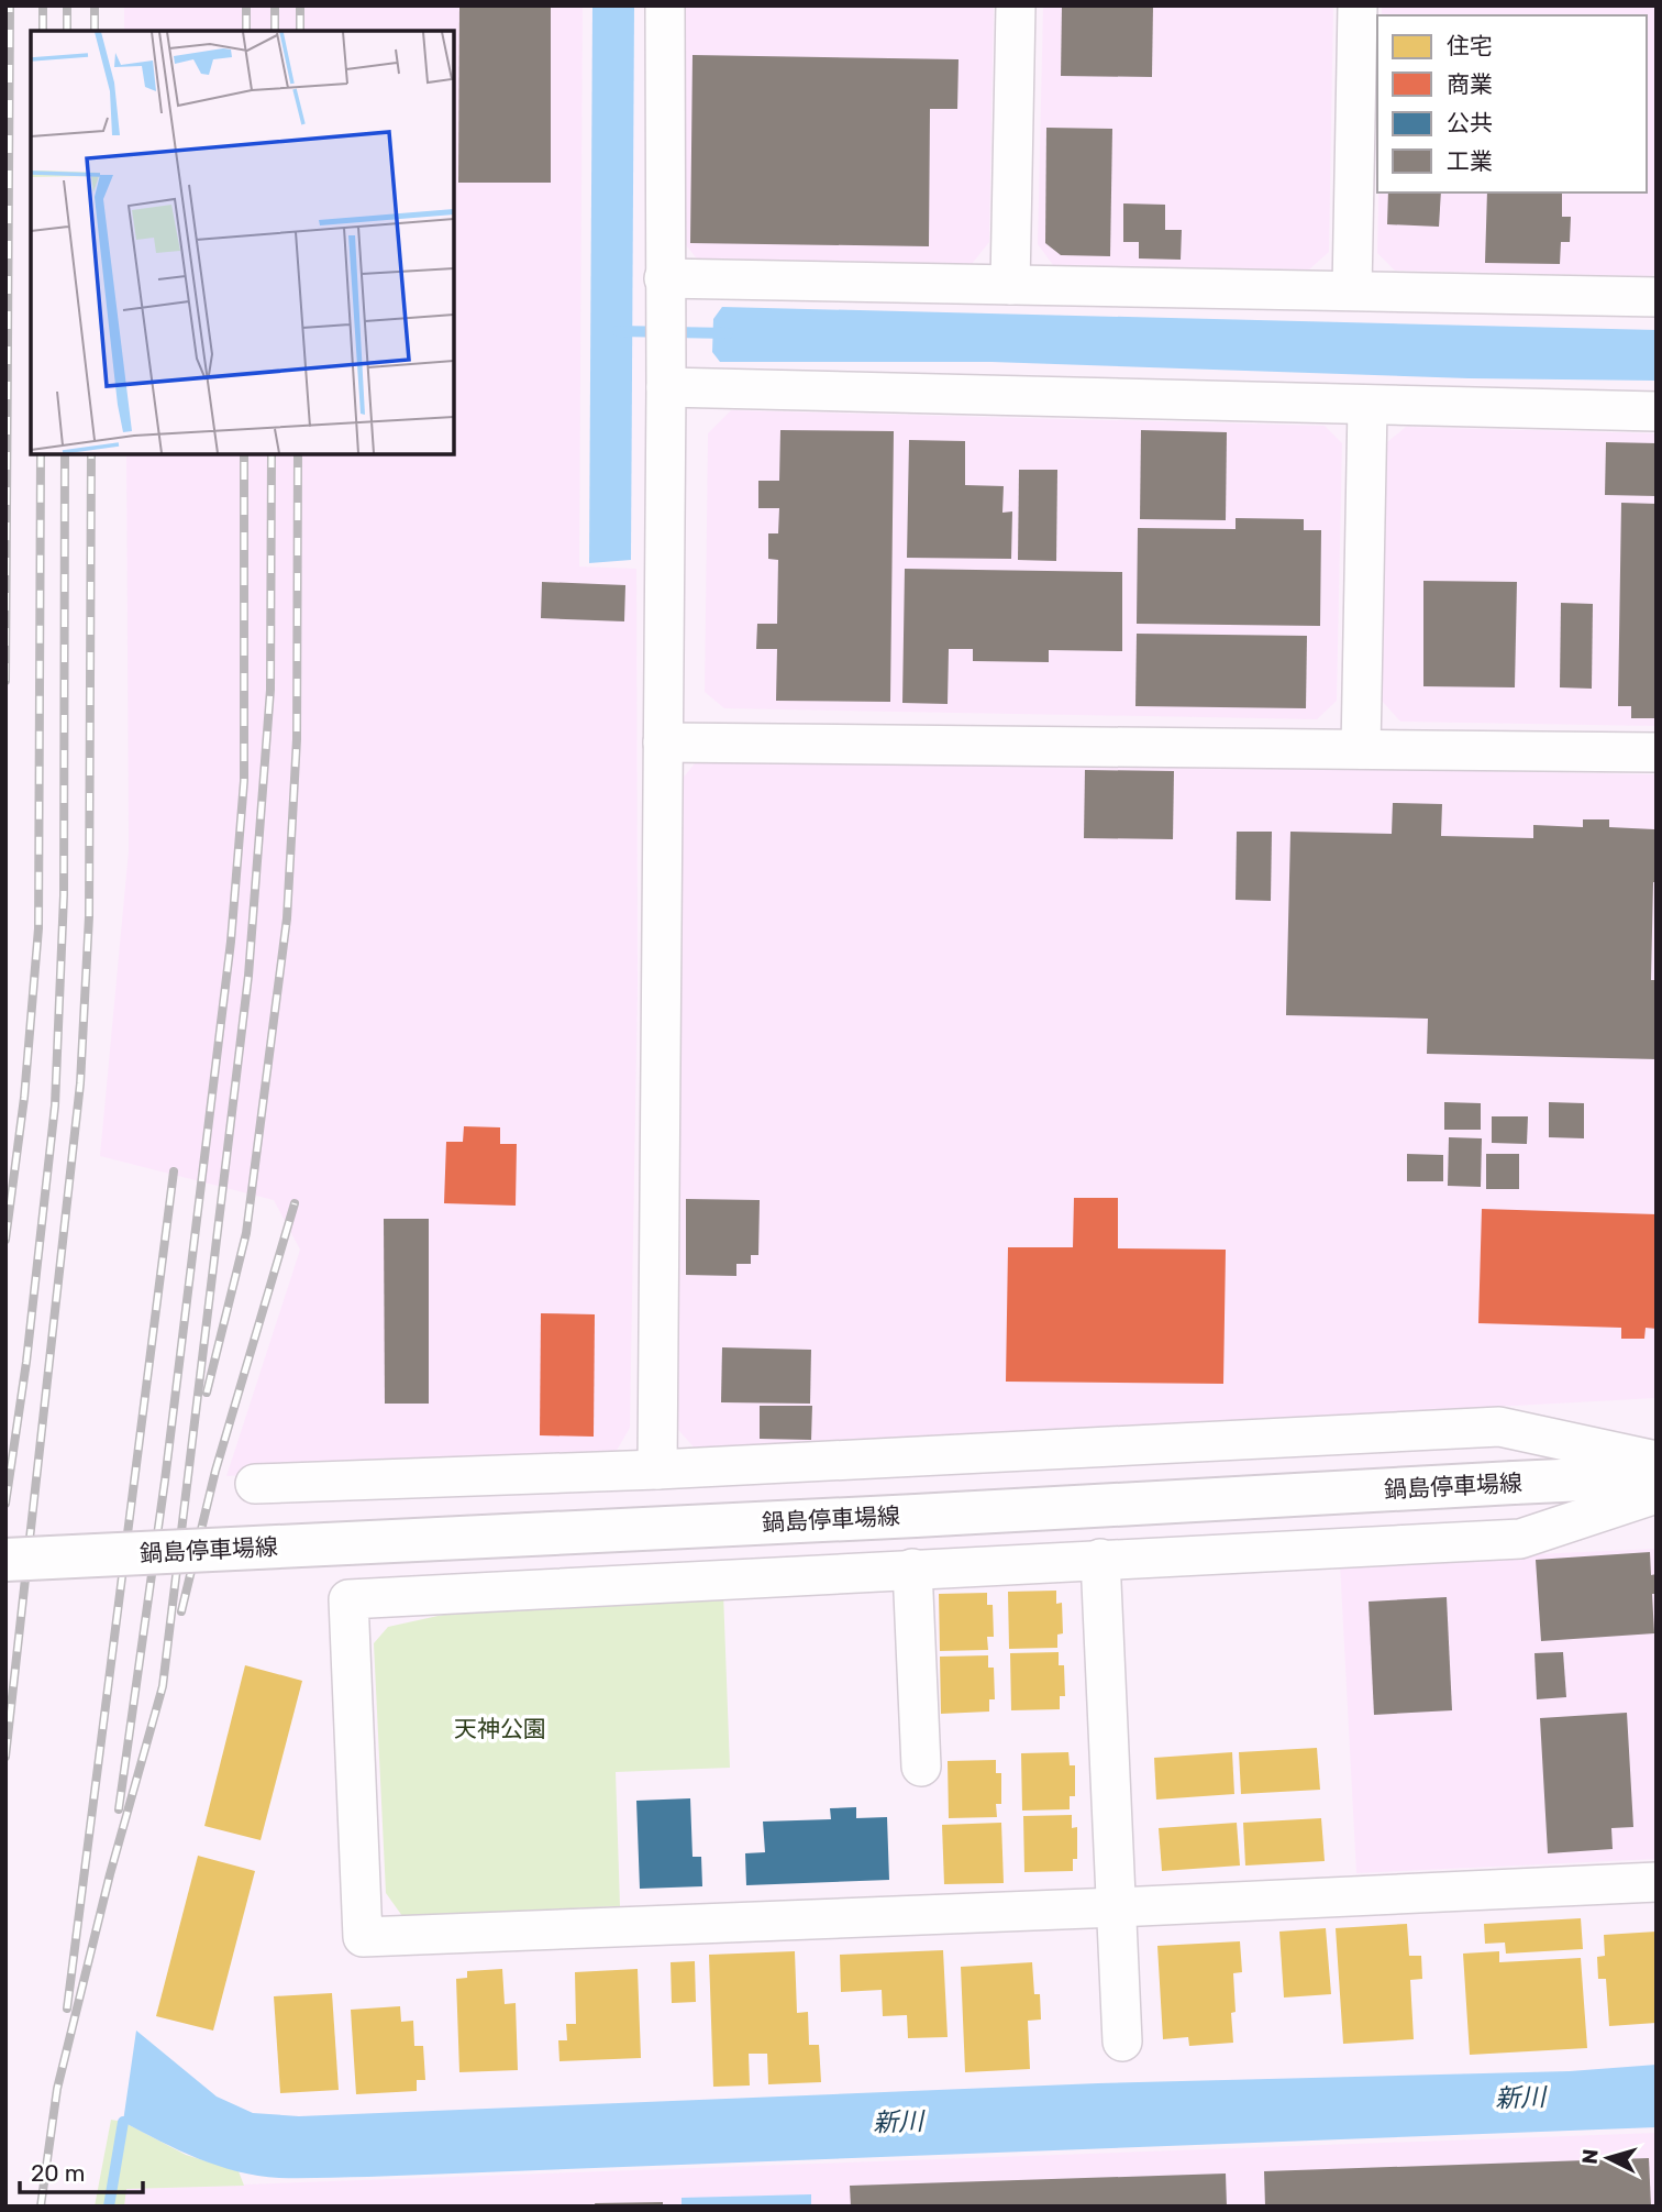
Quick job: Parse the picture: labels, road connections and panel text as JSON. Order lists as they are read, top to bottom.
{
  "streets": {
    "main road": ["鍋島停車場線"]
  },
  "water": ["新川"],
  "parks": ["天神公園"],
  "legend": [
    "住宅",
    "商業",
    "公共",
    "工業"
  ],
  "scale_bar": "20 m",
  "north": "left"
}
